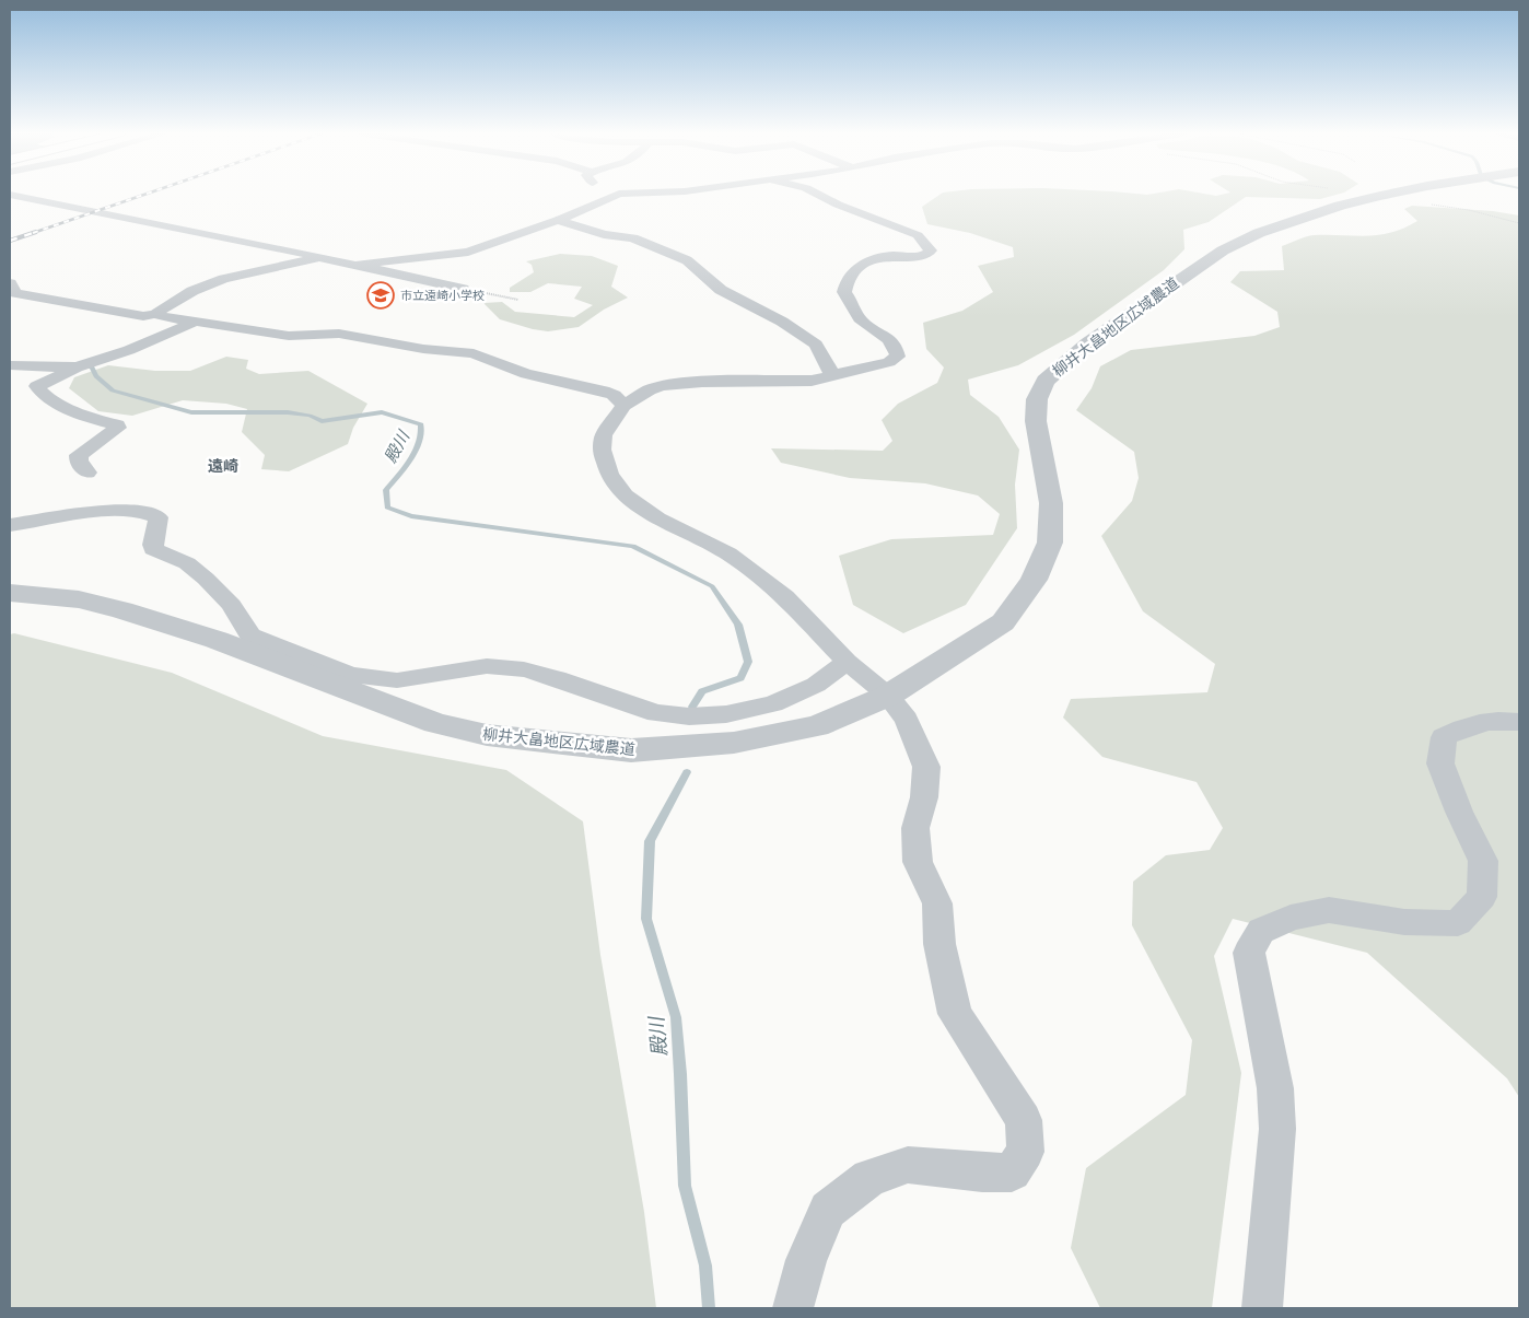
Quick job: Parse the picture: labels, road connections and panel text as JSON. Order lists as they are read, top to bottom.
{
  "streets": {
    "street": ["柳井大畠地区広域農道"]
  },
  "districts": ["遠崎"],
  "water": ["殿川"],
  "places": {
    "school or university": ["市立遠崎小学校"]
  }
}
